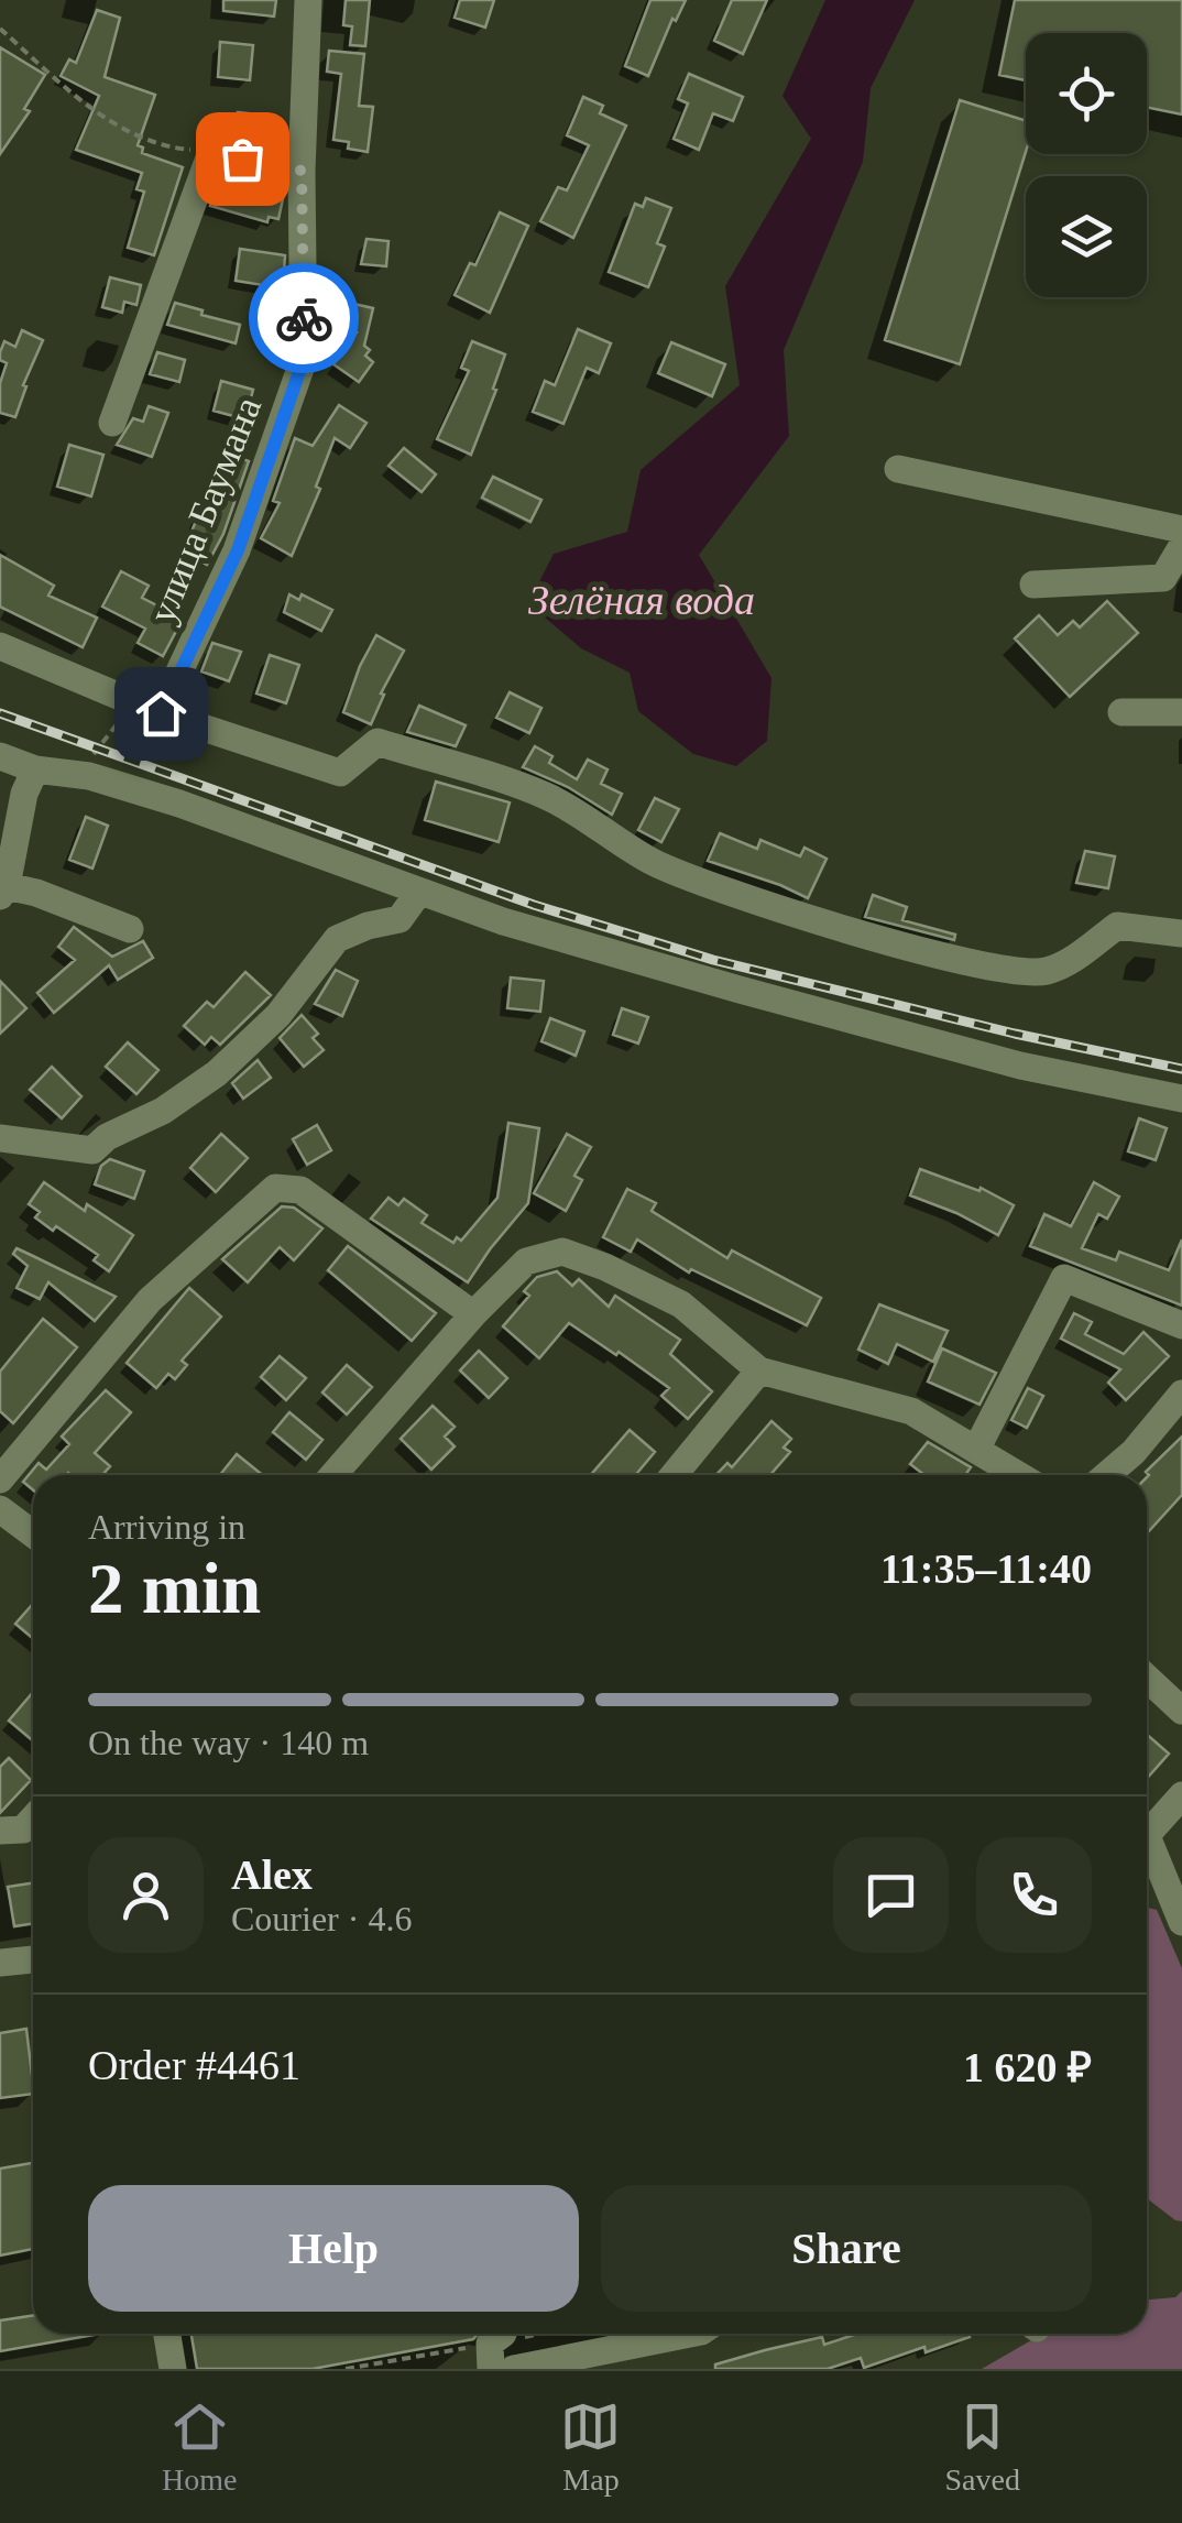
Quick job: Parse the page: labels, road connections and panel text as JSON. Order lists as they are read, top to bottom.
{
  "streets": {
    "street": ["улица Баумана"]
  },
  "water": ["Зелёная вода"],
  "page": {
    "heading": ["2 min", "Arriving in", "11:35–11:40"],
    "panel": [
      "Alex",
      "Courier · 4.6",
      "Order #4461",
      "1 620 ₽"
    ],
    "bar": "On the way · 140 m",
    "buttons": ["Help", "Share"],
    "tabs": ["Home", "Map", "Saved"]
  }
}
